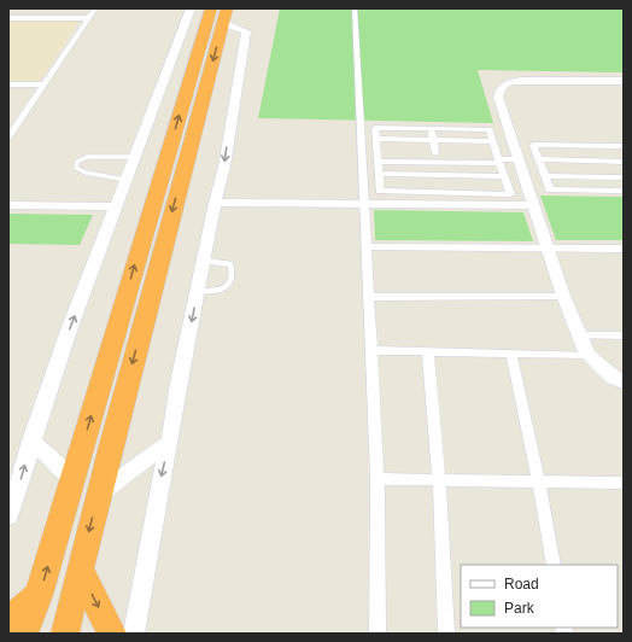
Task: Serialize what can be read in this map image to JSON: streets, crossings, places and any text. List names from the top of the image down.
{
  "legend": ["Road", "Park"]
}
